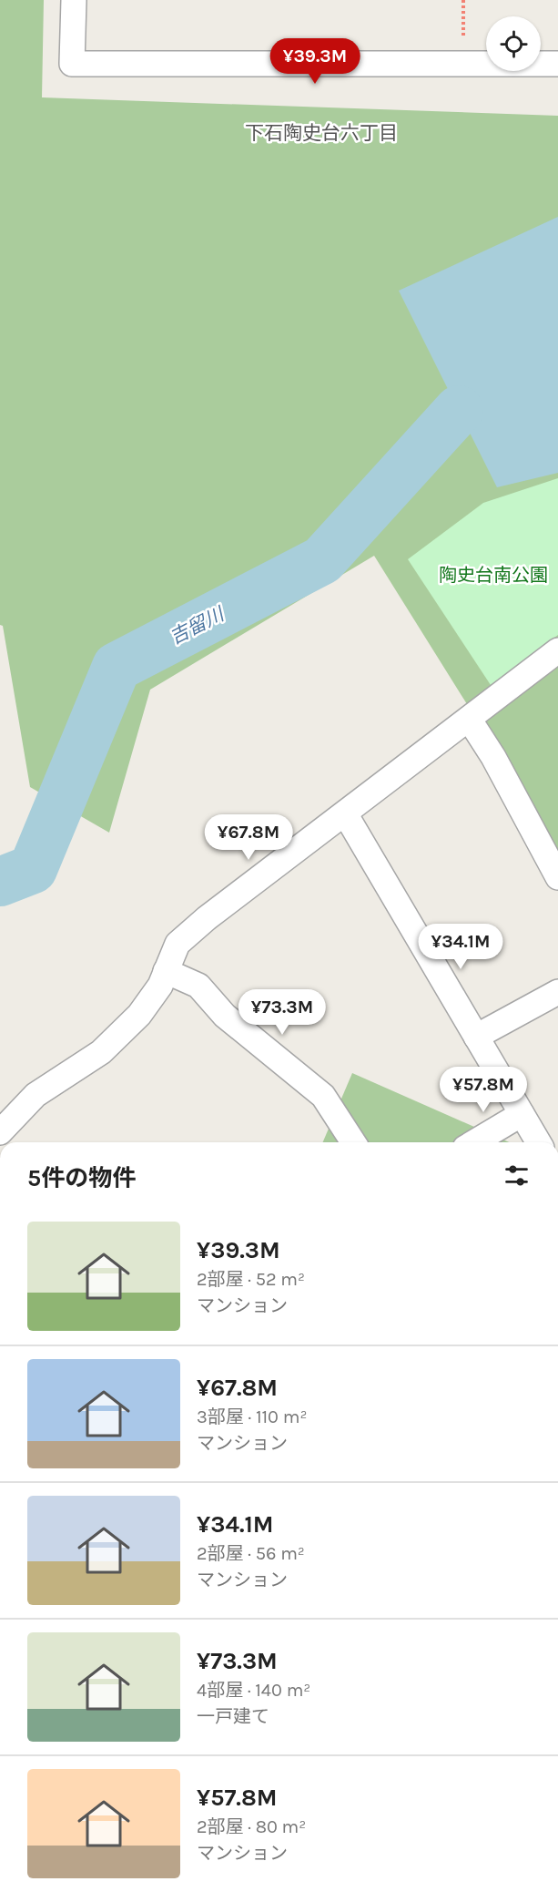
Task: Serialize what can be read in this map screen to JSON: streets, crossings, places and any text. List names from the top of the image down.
{
  "districts": ["下石陶史台六丁目"],
  "water": ["吉留川"],
  "parks": ["陶史台南公園"],
  "page": {
    "price": [
      "¥39.3M",
      "¥67.8M",
      "¥34.1M",
      "¥73.3M",
      "¥57.8M"
    ],
    "heading": "5件の物件",
    "list": [
      {
        "name": "¥39.3M",
        "note": "2部屋 · 52 m² · マンション"
      },
      {
        "name": "¥67.8M",
        "note": "3部屋 · 110 m² · マンション"
      },
      {
        "name": "¥34.1M",
        "note": "2部屋 · 56 m² · マンション"
      },
      {
        "name": "¥73.3M",
        "note": "4部屋 · 140 m² · 一戸建て"
      },
      {
        "name": "¥57.8M",
        "note": "2部屋 · 80 m² · マンション"
      }
    ]
  }
}
